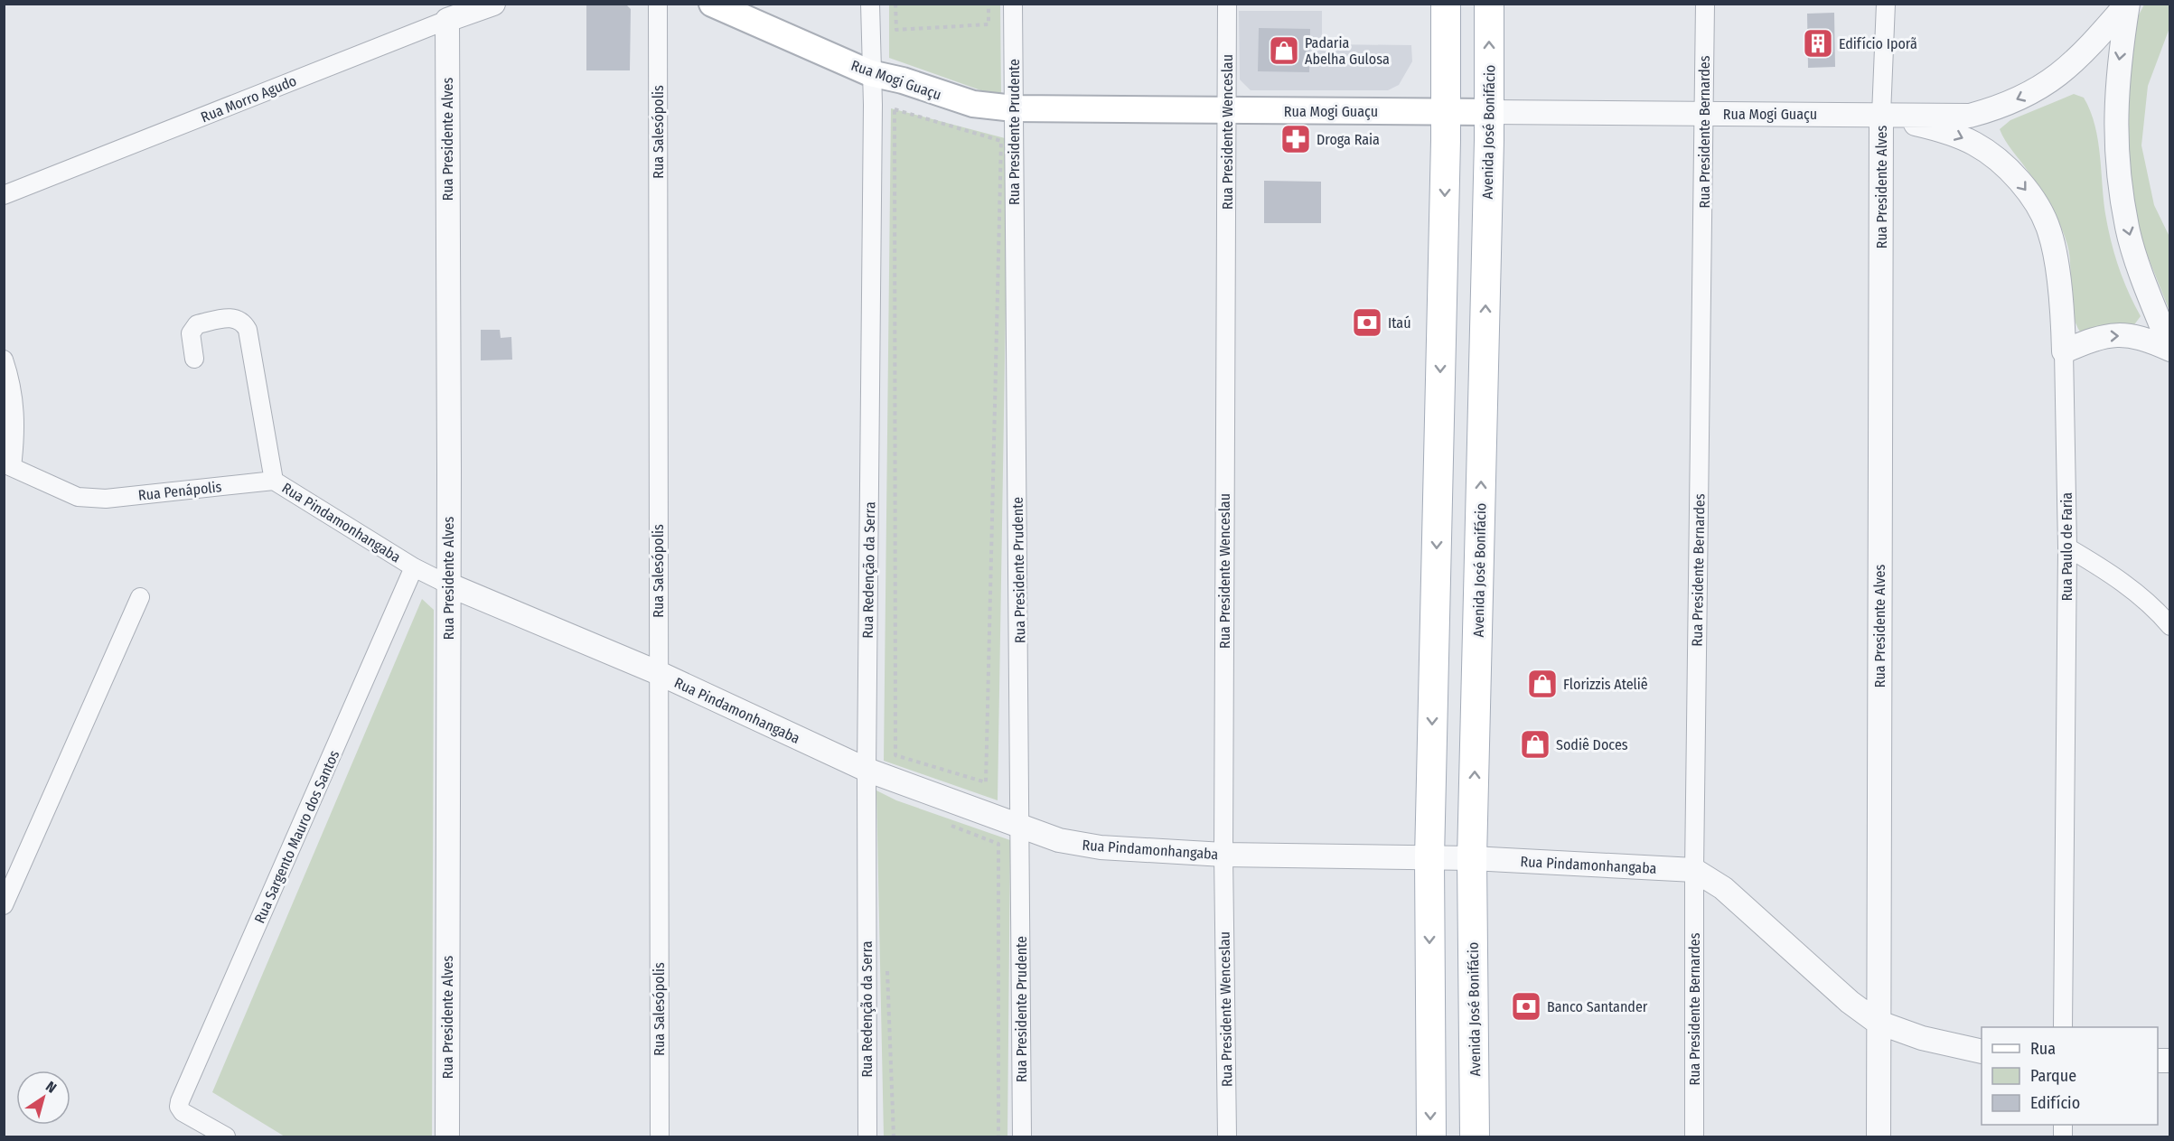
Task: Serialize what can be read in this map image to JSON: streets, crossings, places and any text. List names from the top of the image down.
{
  "streets": {
    "main road": ["Rua Mogi Guaçu", "Avenida José Bonifácio"],
    "street": [
      "Rua Morro Agudo",
      "Rua Salesópolis",
      "Rua Presidente Prudente",
      "Rua Presidente Wenceslau",
      "Rua Presidente Bernardes",
      "Rua Presidente Alves",
      "Rua Penápolis",
      "Rua Pindamonhangaba",
      "Rua Paulo de Faria",
      "Rua Redenção da Serra",
      "Rua Sargento Mauro dos Santos"
    ]
  },
  "crossings": [
    ["Rua Mogi Guaçu", "Rua Presidente Prudente"],
    ["Rua Mogi Guaçu", "Rua Presidente Wenceslau"],
    ["Rua Mogi Guaçu", "Avenida José Bonifácio"],
    ["Rua Mogi Guaçu", "Rua Presidente Bernardes"],
    ["Rua Mogi Guaçu", "Rua Presidente Alves"],
    ["Rua Mogi Guaçu", "Rua Paulo de Faria"],
    ["Rua Mogi Guaçu", "Rua Redenção da Serra"],
    ["Rua Morro Agudo", "Rua Presidente Alves"],
    ["Rua Salesópolis", "Rua Pindamonhangaba"],
    ["Rua Presidente Prudente", "Rua Pindamonhangaba"],
    ["Rua Presidente Wenceslau", "Rua Pindamonhangaba"],
    ["Avenida José Bonifácio", "Rua Pindamonhangaba"],
    ["Rua Presidente Bernardes", "Rua Pindamonhangaba"],
    ["Rua Presidente Alves", "Rua Pindamonhangaba"],
    ["Rua Presidente Alves", "Rua Paulo de Faria"],
    ["Rua Penápolis", "Rua Pindamonhangaba"],
    ["Rua Pindamonhangaba", "Rua Redenção da Serra"],
    ["Rua Pindamonhangaba", "Rua Sargento Mauro dos Santos"]
  ],
  "places": {
    "building": ["Edifício Iporã"],
    "shop": ["Padaria Abelha Gulosa", "Florizzis Ateliê", "Sodiê Doces"],
    "pharmacy": ["Droga Raia"],
    "bank": ["Itaú", "Banco Santander"]
  },
  "legend": ["Rua", "Parque", "Edifício"],
  "north": "top right"
}
